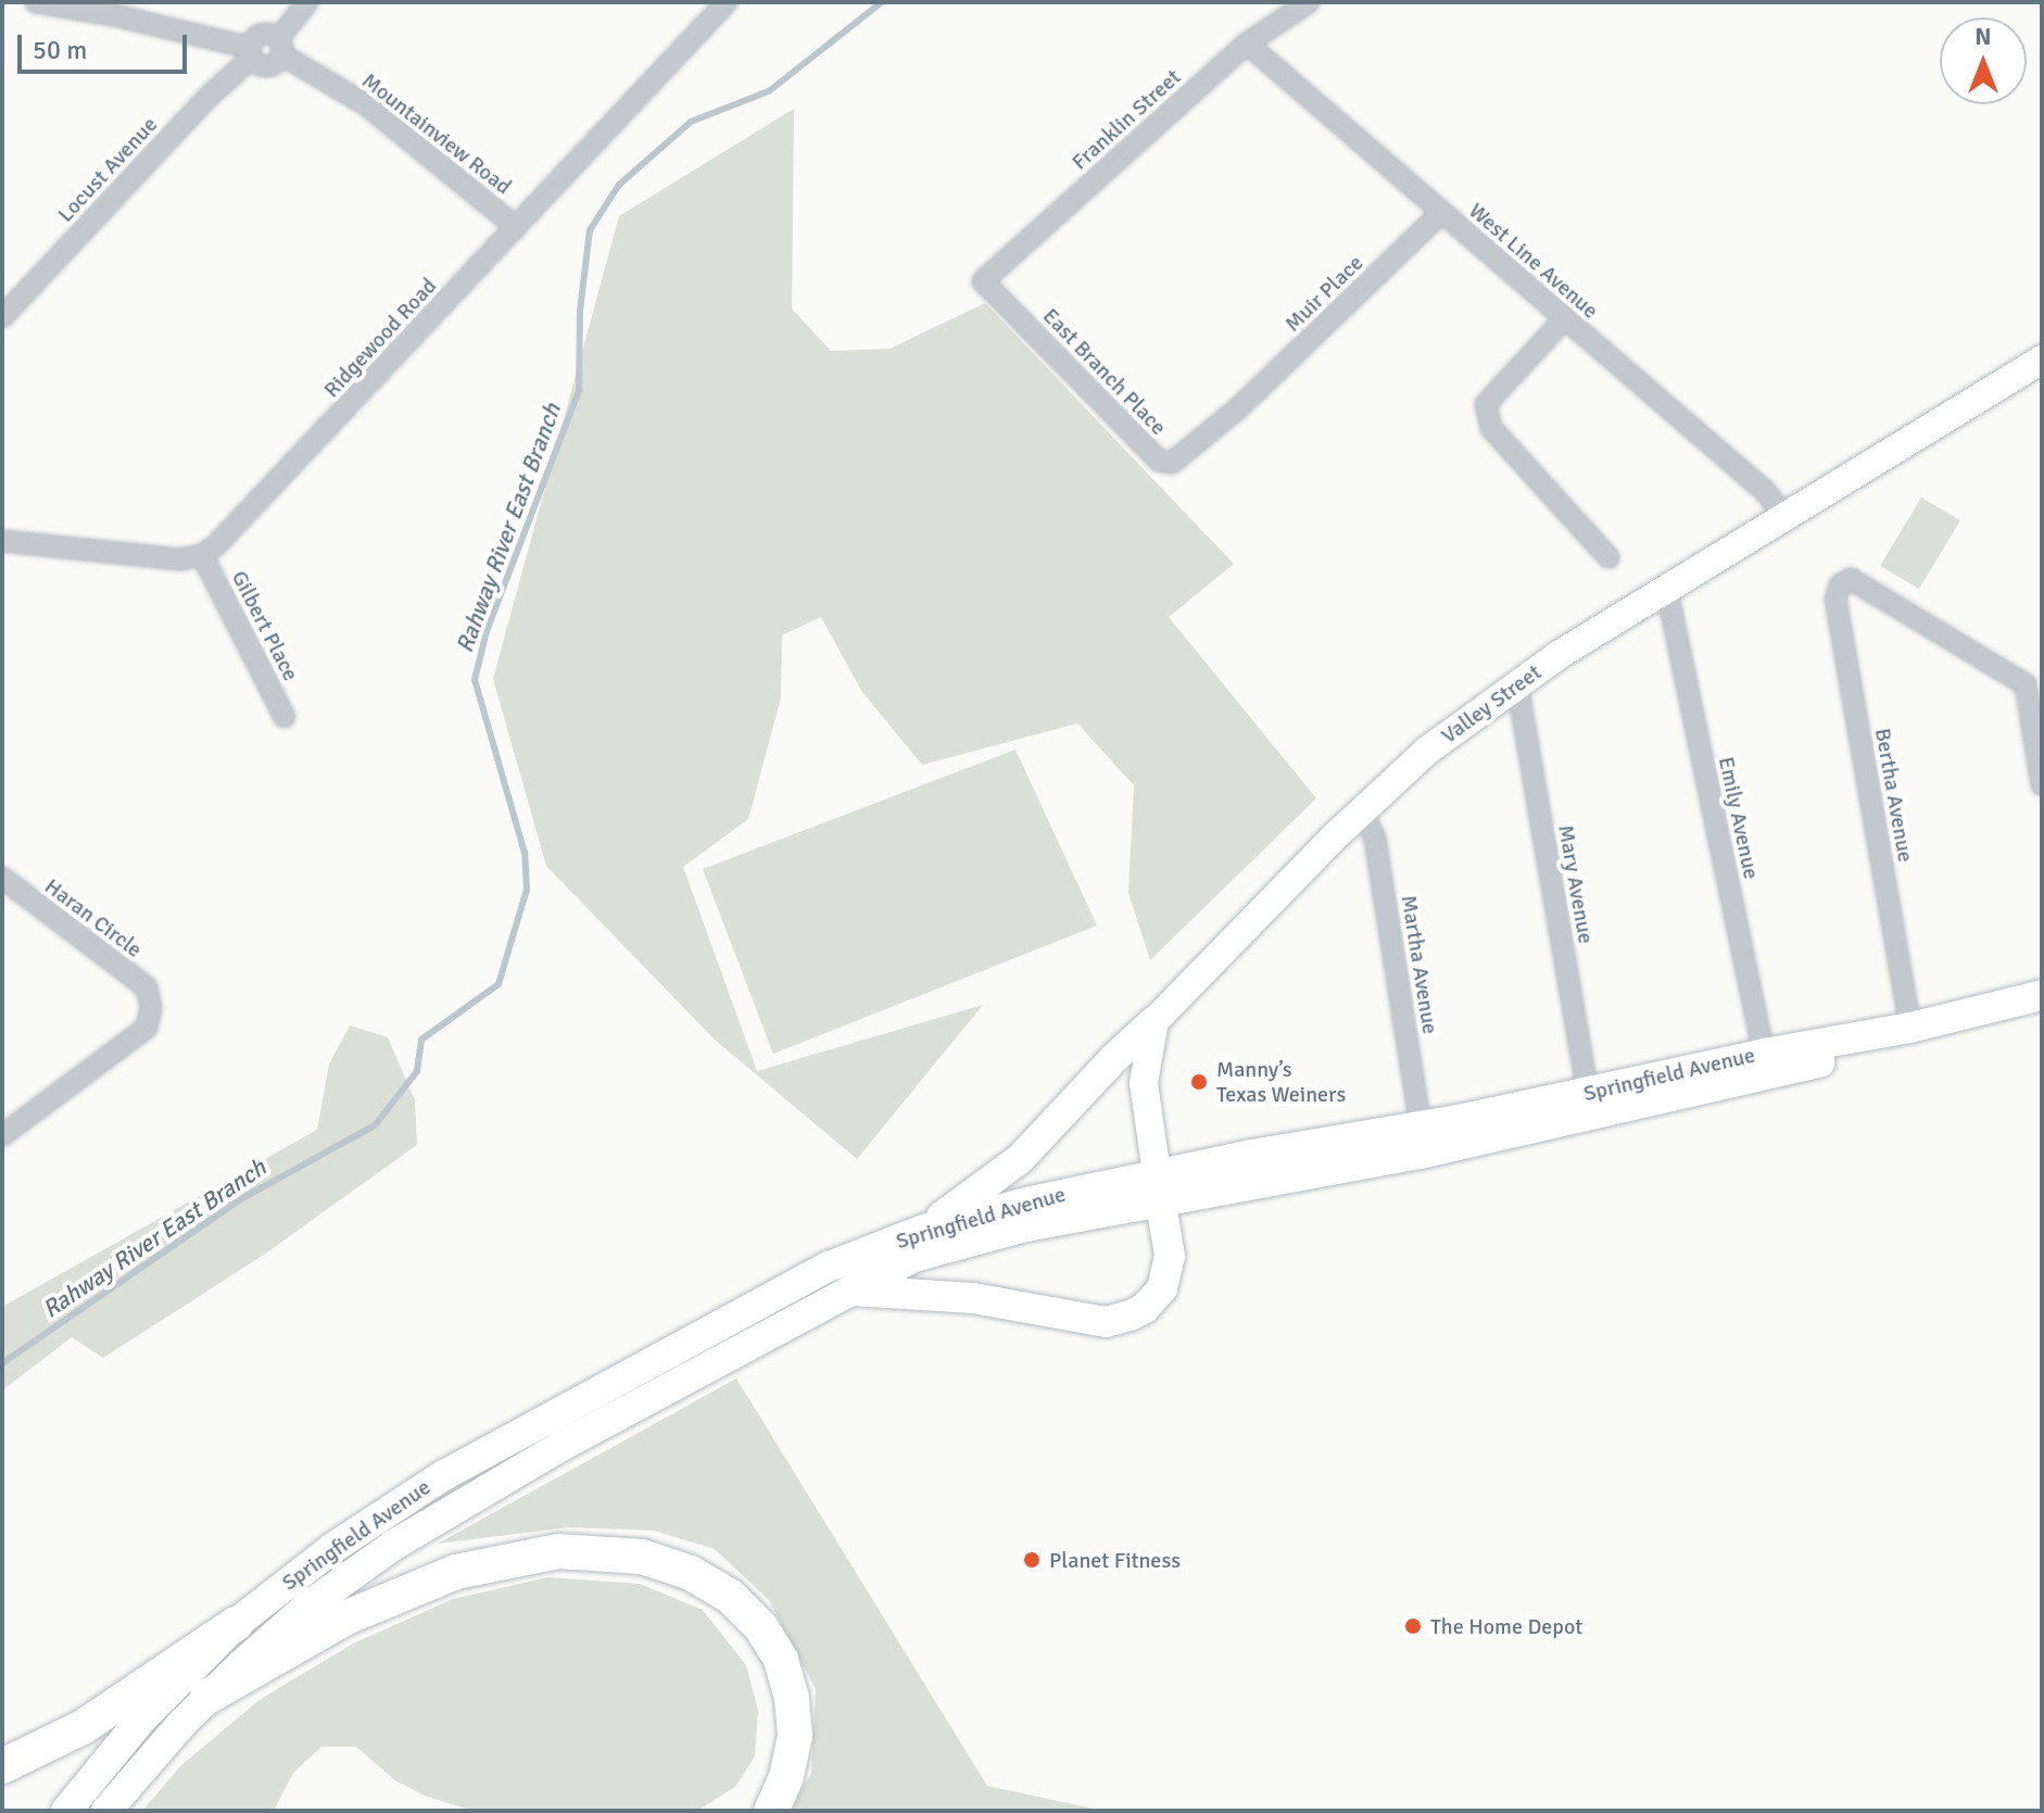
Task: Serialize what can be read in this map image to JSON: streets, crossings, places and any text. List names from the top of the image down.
{
  "streets": {
    "main road": ["Valley Street", "Springfield Avenue"],
    "street": [
      "Franklin Street",
      "Mountainview Road",
      "Locust Avenue",
      "West Line Avenue",
      "Muir Place",
      "Ridgewood Road",
      "East Branch Place",
      "Gilbert Place",
      "Bertha Avenue",
      "Emily Avenue",
      "Mary Avenue",
      "Haran Circle",
      "Martha Avenue"
    ]
  },
  "crossings": [
    ["Franklin Street", "West Line Avenue"],
    ["Franklin Street", "East Branch Place"],
    ["Mountainview Road", "Ridgewood Road"],
    ["West Line Avenue", "Muir Place"],
    ["West Line Avenue", "Valley Street"],
    ["Muir Place", "East Branch Place"],
    ["Ridgewood Road", "Gilbert Place"],
    ["Valley Street", "Emily Avenue"],
    ["Valley Street", "Mary Avenue"],
    ["Valley Street", "Martha Avenue"],
    ["Bertha Avenue", "Springfield Avenue"],
    ["Emily Avenue", "Springfield Avenue"],
    ["Mary Avenue", "Springfield Avenue"],
    ["Martha Avenue", "Springfield Avenue"]
  ],
  "water": ["Rahway River East Branch"],
  "places": ["Manny’s Texas Weiners", "Planet Fitness", "The Home Depot"],
  "scale_bar": "50 m",
  "north": "top"
}
